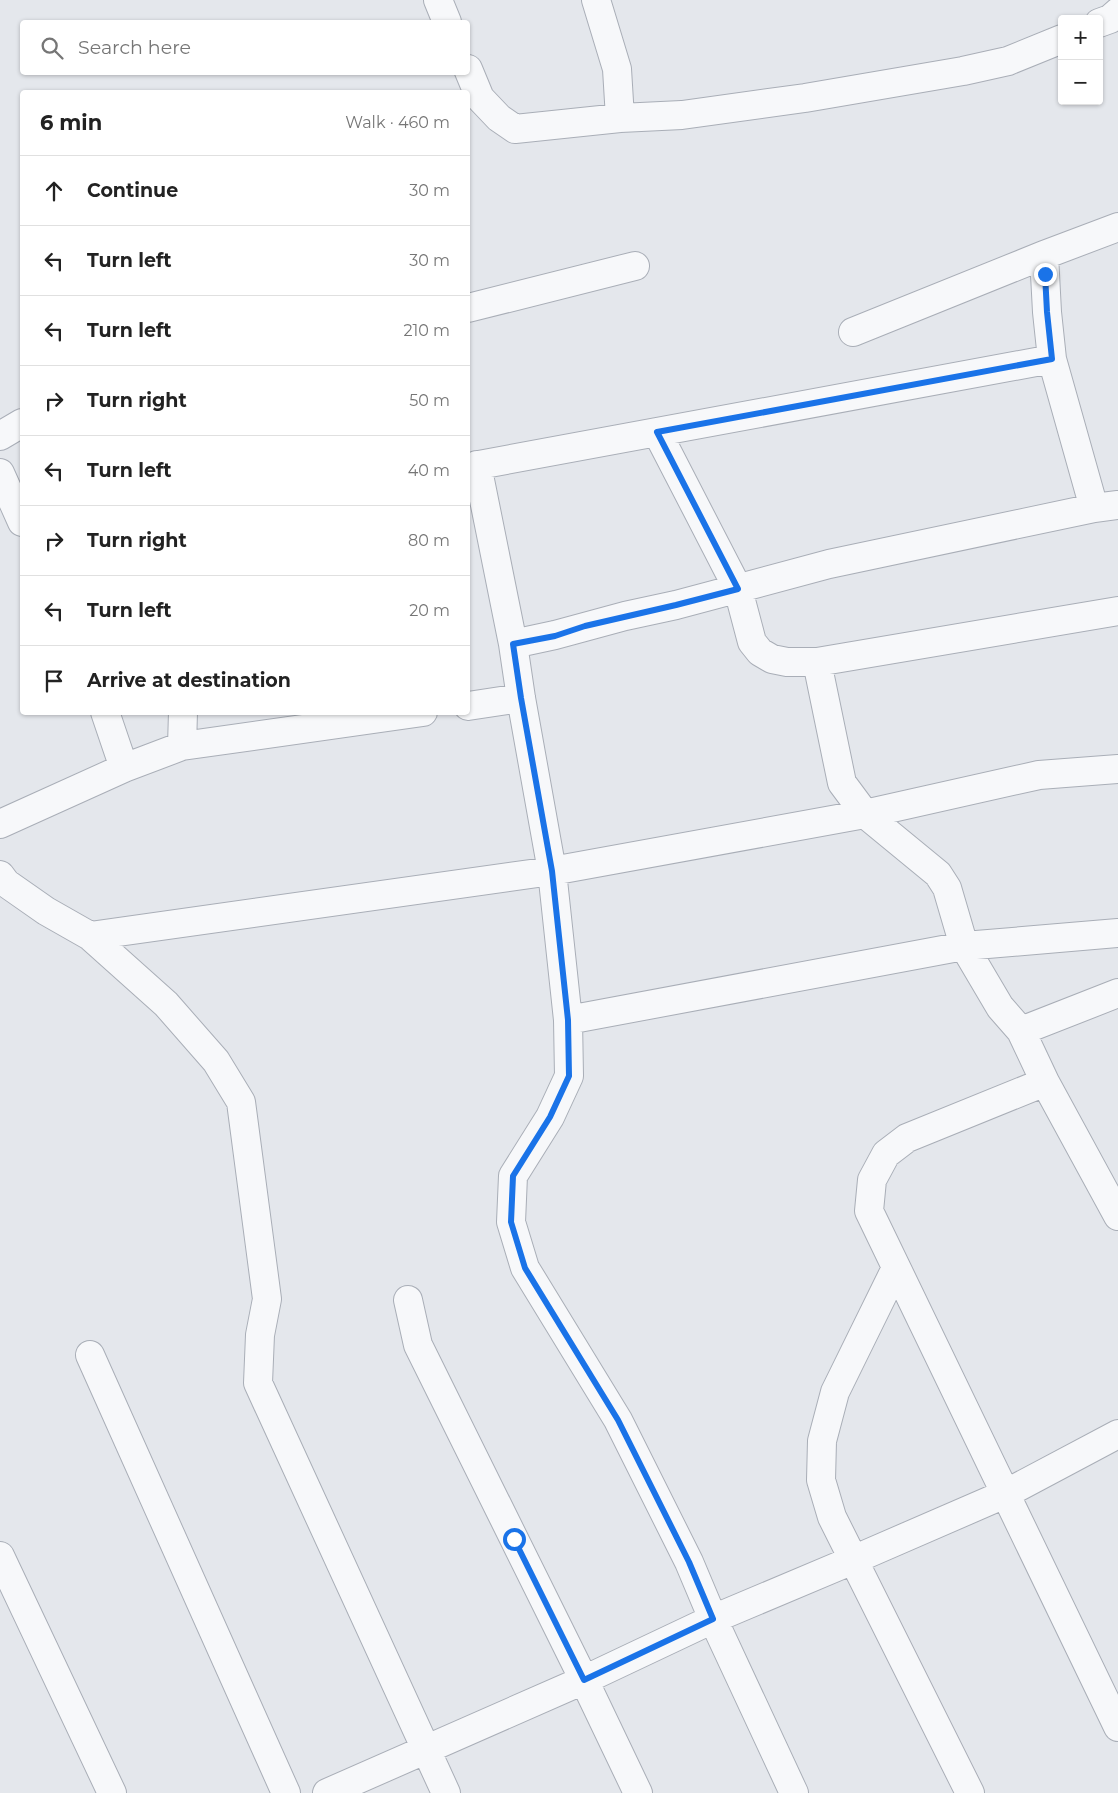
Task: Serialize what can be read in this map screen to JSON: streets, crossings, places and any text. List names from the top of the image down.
{
  "page": {
    "map_buttons": ["+", "−"],
    "search": "Search here",
    "heading": ["6 min", "Walk · 460 m"],
    "list": [
      ["Continue", "30 m"],
      ["Turn left", "30 m"],
      ["Turn left", "210 m"],
      ["Turn right", "50 m"],
      ["Turn left", "40 m"],
      ["Turn right", "80 m"],
      ["Turn left", "20 m"],
      "Arrive at destination"
    ]
  }
}
